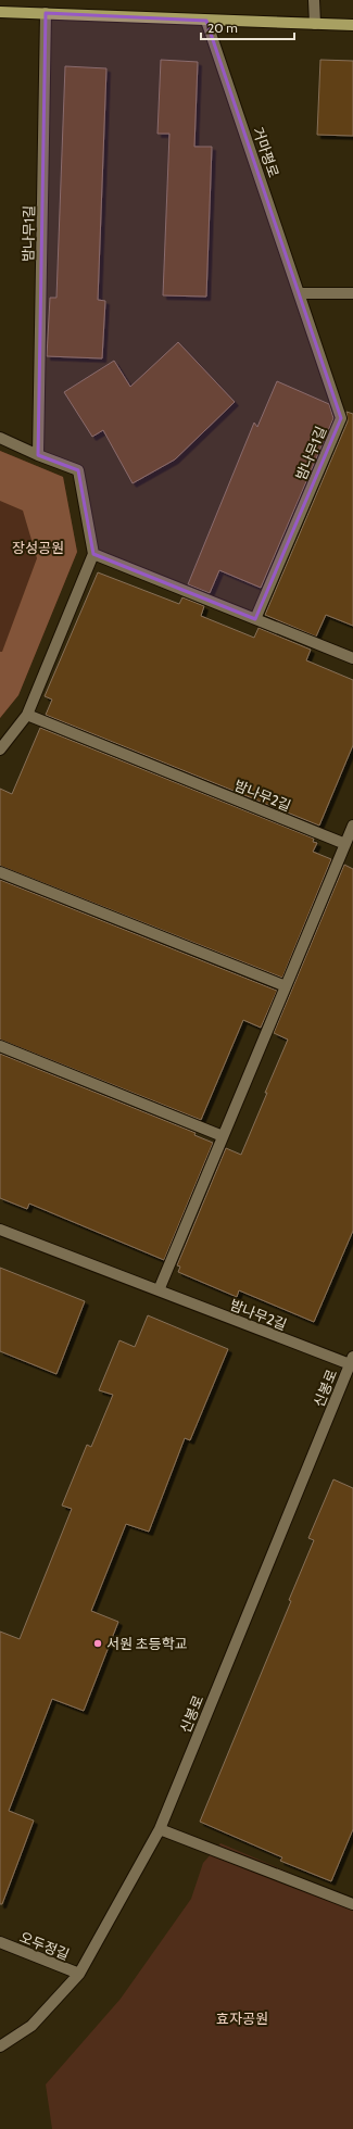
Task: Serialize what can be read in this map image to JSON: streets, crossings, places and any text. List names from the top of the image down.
{
  "streets": {
    "street": [
      "거마평로",
      "밤나무1길",
      "밤나무2길",
      "신봉로",
      "오두정길"
    ]
  },
  "crossings": [
    ["거마평로", "밤나무1길"],
    ["밤나무2길", "신봉로"],
    ["신봉로", "오두정길"]
  ],
  "parks": ["장성공원", "효자공원"],
  "places": ["서원 초등학교"],
  "scale_bar": "20 m"
}
